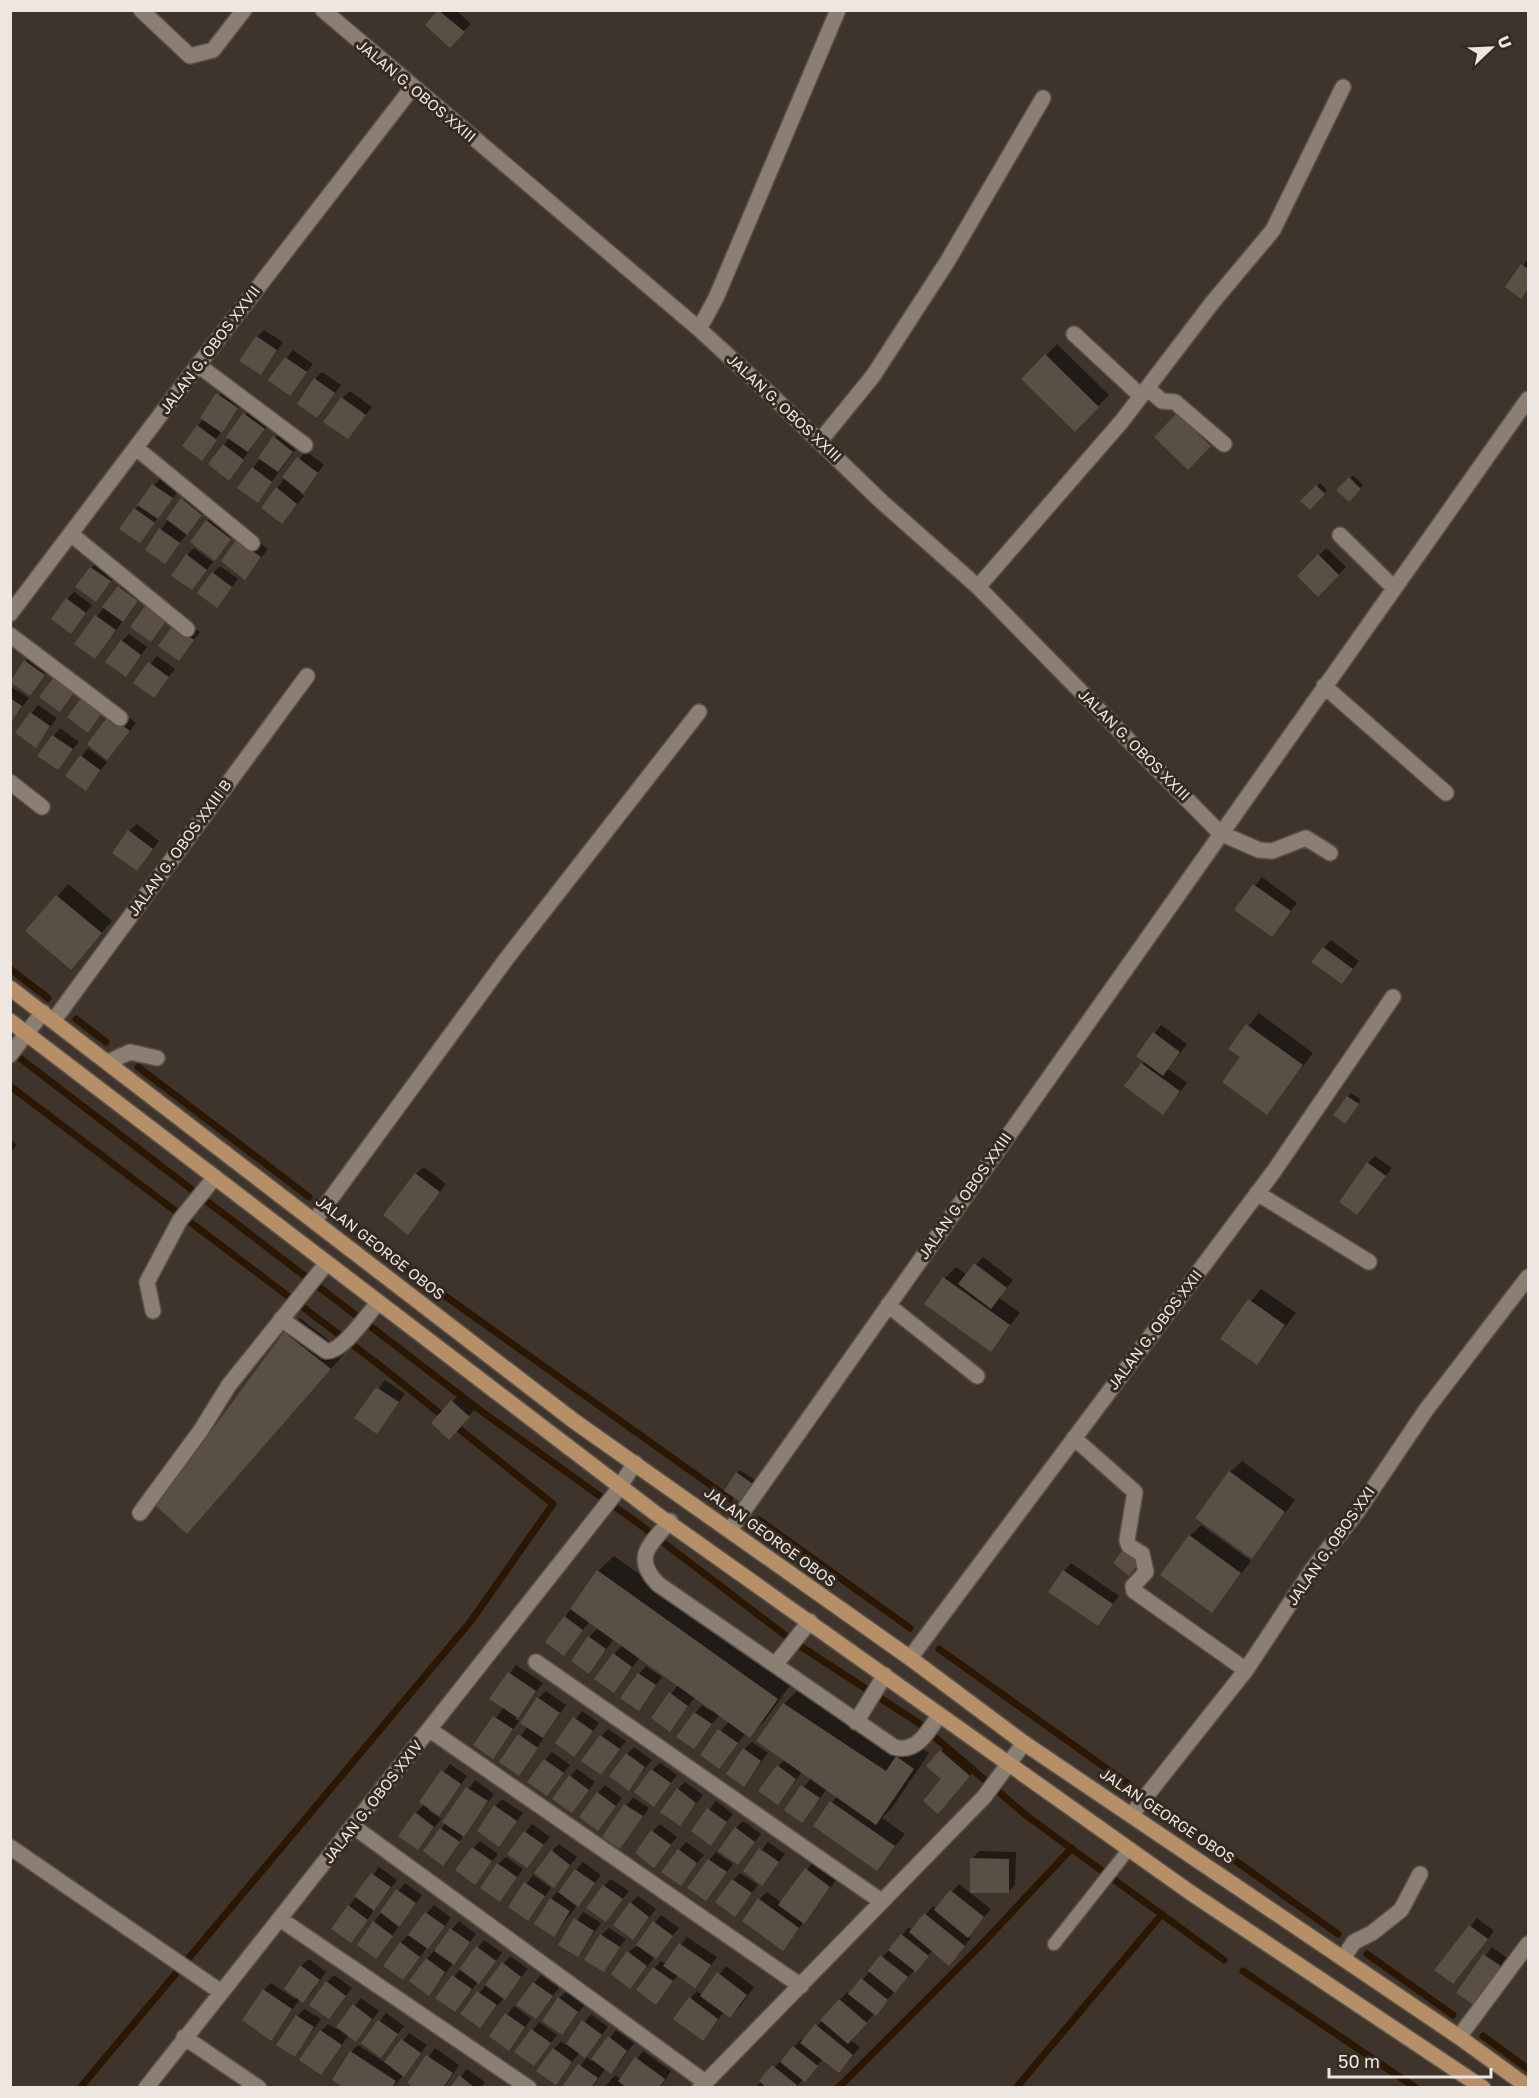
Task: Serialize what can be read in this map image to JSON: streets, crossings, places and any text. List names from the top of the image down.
{
  "streets": {
    "main road": ["JALAN GEORGE OBOS"],
    "street": [
      "JALAN G. OBOS XXIII",
      "JALAN G. OBOS XXVII",
      "JALAN G. OBOS XXIII B",
      "JALAN G. OBOS XXII",
      "JALAN G. OBOS XXI",
      "JALAN G. OBOS XXIV"
    ]
  },
  "crossings": [
    ["JALAN G. OBOS XXIII", "JALAN G. OBOS XXVII"],
    ["JALAN G. OBOS XXIII", "JALAN GEORGE OBOS"],
    ["JALAN G. OBOS XXIII B", "JALAN GEORGE OBOS"],
    ["JALAN GEORGE OBOS", "JALAN G. OBOS XXII"],
    ["JALAN GEORGE OBOS", "JALAN G. OBOS XXI"],
    ["JALAN GEORGE OBOS", "JALAN G. OBOS XXIV"]
  ],
  "scale_bar": "50 m",
  "north": "top right"
}
